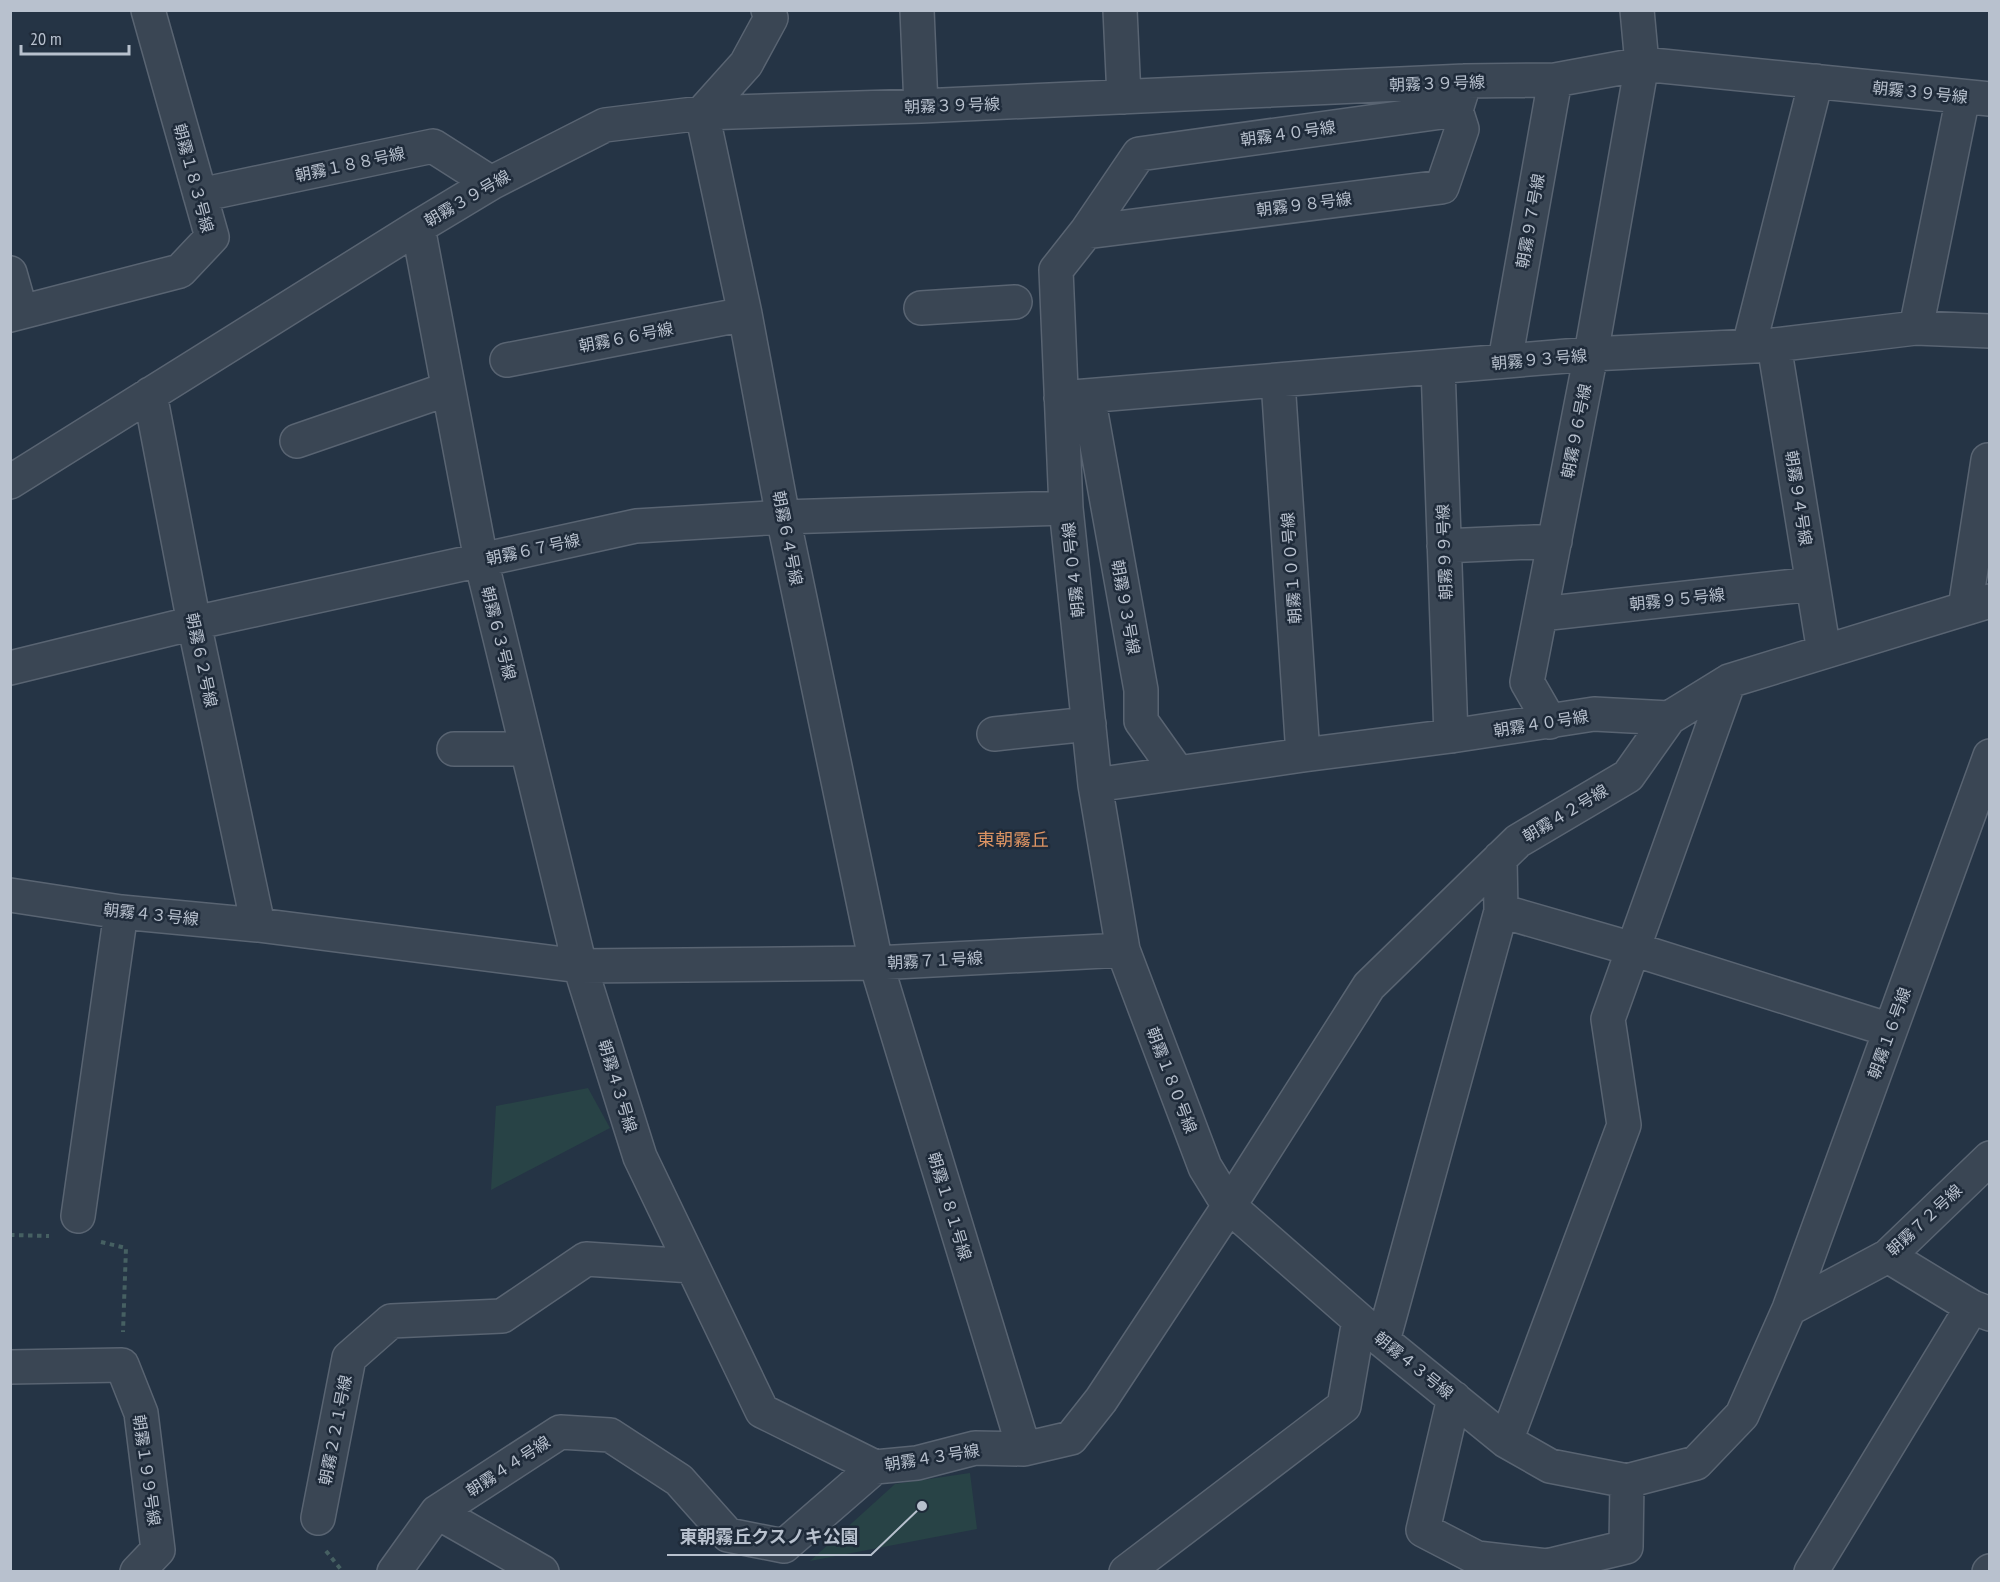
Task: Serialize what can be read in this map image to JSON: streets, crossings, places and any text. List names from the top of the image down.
{
  "streets": {
    "street": [
      "朝霧３９号線",
      "朝霧４０号線",
      "朝霧１８８号線",
      "朝霧１８３号線",
      "朝霧９８号線",
      "朝霧９７号線",
      "朝霧６６号線",
      "朝霧９３号線",
      "朝霧９６号線",
      "朝霧９４号線",
      "朝霧６４号線",
      "朝霧６７号線",
      "朝霧９９号線",
      "朝霧１００号線",
      "朝霧９５号線",
      "朝霧６３号線",
      "朝霧６２号線",
      "朝霧４２号線",
      "朝霧４３号線",
      "朝霧７１号線",
      "朝霧１６号線",
      "朝霧１８０号線",
      "朝霧１８１号線",
      "朝霧７２号線",
      "朝霧２２１号線",
      "朝霧４４号線",
      "朝霧１９９号線"
    ]
  },
  "crossings": [
    ["朝霧３９号線", "朝霧４０号線"],
    ["朝霧３９号線", "朝霧１８８号線"],
    ["朝霧３９号線", "朝霧９８号線"],
    ["朝霧３９号線", "朝霧９７号線"],
    ["朝霧３９号線", "朝霧９６号線"],
    ["朝霧３９号線", "朝霧９４号線"],
    ["朝霧３９号線", "朝霧６４号線"],
    ["朝霧３９号線", "朝霧６３号線"],
    ["朝霧３９号線", "朝霧６２号線"],
    ["朝霧４０号線", "朝霧９８号線"],
    ["朝霧４０号線", "朝霧９３号線"],
    ["朝霧４０号線", "朝霧９６号線"],
    ["朝霧４０号線", "朝霧６７号線"],
    ["朝霧４０号線", "朝霧９９号線"],
    ["朝霧４０号線", "朝霧１００号線"],
    ["朝霧４０号線", "朝霧４２号線"],
    ["朝霧１８８号線", "朝霧１８３号線"],
    ["朝霧９７号線", "朝霧９３号線"],
    ["朝霧６６号線", "朝霧６４号線"],
    ["朝霧９３号線", "朝霧９６号線"],
    ["朝霧９３号線", "朝霧９４号線"],
    ["朝霧９３号線", "朝霧９９号線"],
    ["朝霧９３号線", "朝霧１００号線"],
    ["朝霧９６号線", "朝霧９５号線"],
    ["朝霧９４号線", "朝霧９５号線"],
    ["朝霧９４号線", "朝霧４２号線"],
    ["朝霧６４号線", "朝霧６７号線"],
    ["朝霧６４号線", "朝霧７１号線"],
    ["朝霧６４号線", "朝霧１８１号線"],
    ["朝霧６７号線", "朝霧６３号線"],
    ["朝霧６７号線", "朝霧６２号線"],
    ["朝霧６３号線", "朝霧４３号線"],
    ["朝霧６３号線", "朝霧７１号線"],
    ["朝霧６２号線", "朝霧４３号線"],
    ["朝霧４２号線", "朝霧４３号線"],
    ["朝霧４２号線", "朝霧１８０号線"],
    ["朝霧４３号線", "朝霧７１号線"],
    ["朝霧４３号線", "朝霧１６号線"],
    ["朝霧４３号線", "朝霧１８０号線"],
    ["朝霧４３号線", "朝霧１８１号線"],
    ["朝霧４３号線", "朝霧７２号線"],
    ["朝霧４３号線", "朝霧２２１号線"],
    ["朝霧４３号線", "朝霧４４号線"],
    ["朝霧７１号線", "朝霧１８０号線"],
    ["朝霧７１号線", "朝霧１８１号線"],
    ["朝霧１６号線", "朝霧７２号線"]
  ],
  "districts": ["東朝霧丘"],
  "places": ["東朝霧丘クスノキ公園"],
  "scale_bar": "20 m"
}
